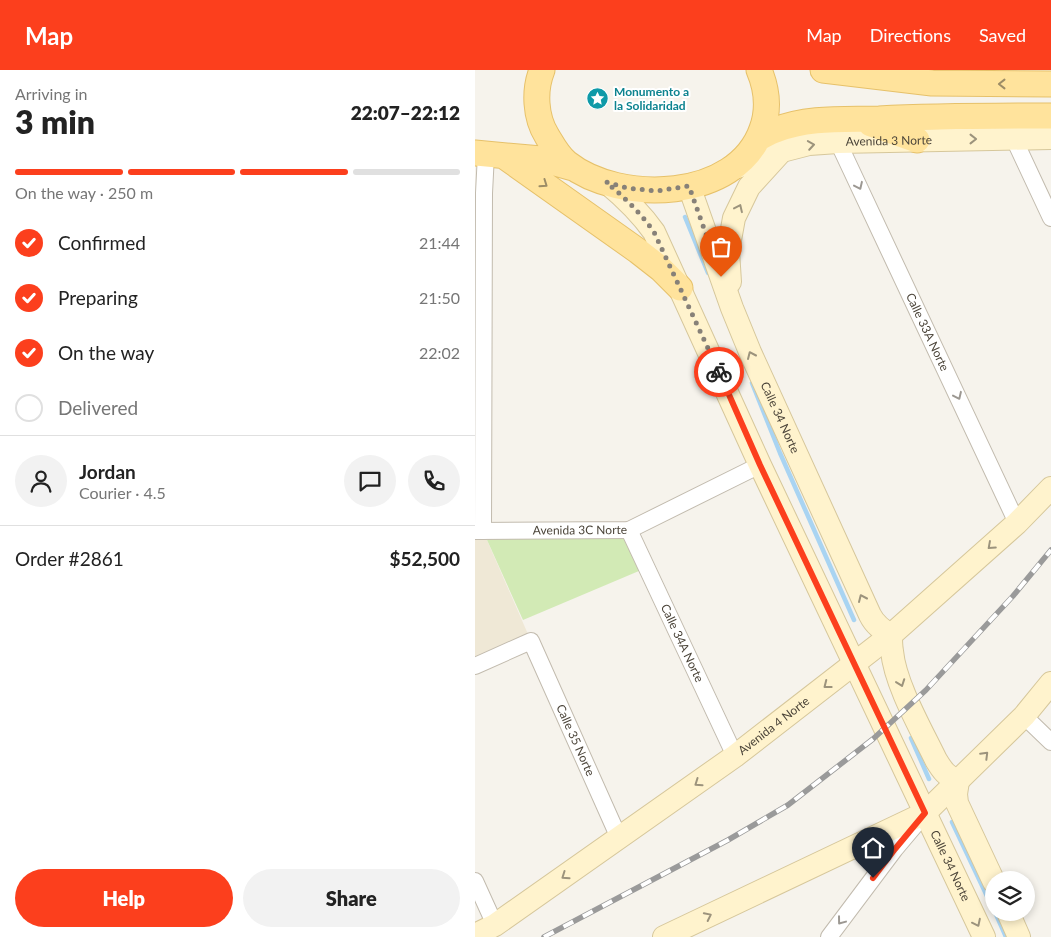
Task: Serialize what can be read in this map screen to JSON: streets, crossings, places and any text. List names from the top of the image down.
{
  "streets": {
    "main road": ["Avenida 3 Norte"],
    "street": [
      "Calle 33A Norte",
      "Calle 34 Norte",
      "Avenida 3C Norte",
      "Calle 34A Norte",
      "Avenida 4 Norte",
      "Calle 35 Norte"
    ]
  },
  "crossings": [
    ["Avenida 3 Norte", "Calle 33A Norte"],
    ["Calle 33A Norte", "Avenida 4 Norte"],
    ["Calle 34 Norte", "Avenida 3C Norte"],
    ["Calle 34 Norte", "Avenida 4 Norte"],
    ["Avenida 3C Norte", "Calle 34A Norte"],
    ["Calle 34A Norte", "Avenida 4 Norte"],
    ["Avenida 4 Norte", "Calle 35 Norte"]
  ],
  "one_way": ["Calle 33A Norte"],
  "places": {
    "place": ["Monumento a la Solidaridad"]
  },
  "page": {
    "header": "Map",
    "nav": ["Map", "Directions", "Saved"],
    "heading": ["3 min", "Arriving in", "22:07–22:12"],
    "panel": [
      "Jordan",
      "Courier · 4.5",
      "Order #2861",
      "$52,500"
    ],
    "bar": "On the way · 250 m",
    "list": [
      ["Confirmed", "21:44"],
      ["Preparing", "21:50"],
      ["On the way", "22:02"],
      "Delivered"
    ],
    "buttons": ["Help", "Share"]
  }
}
